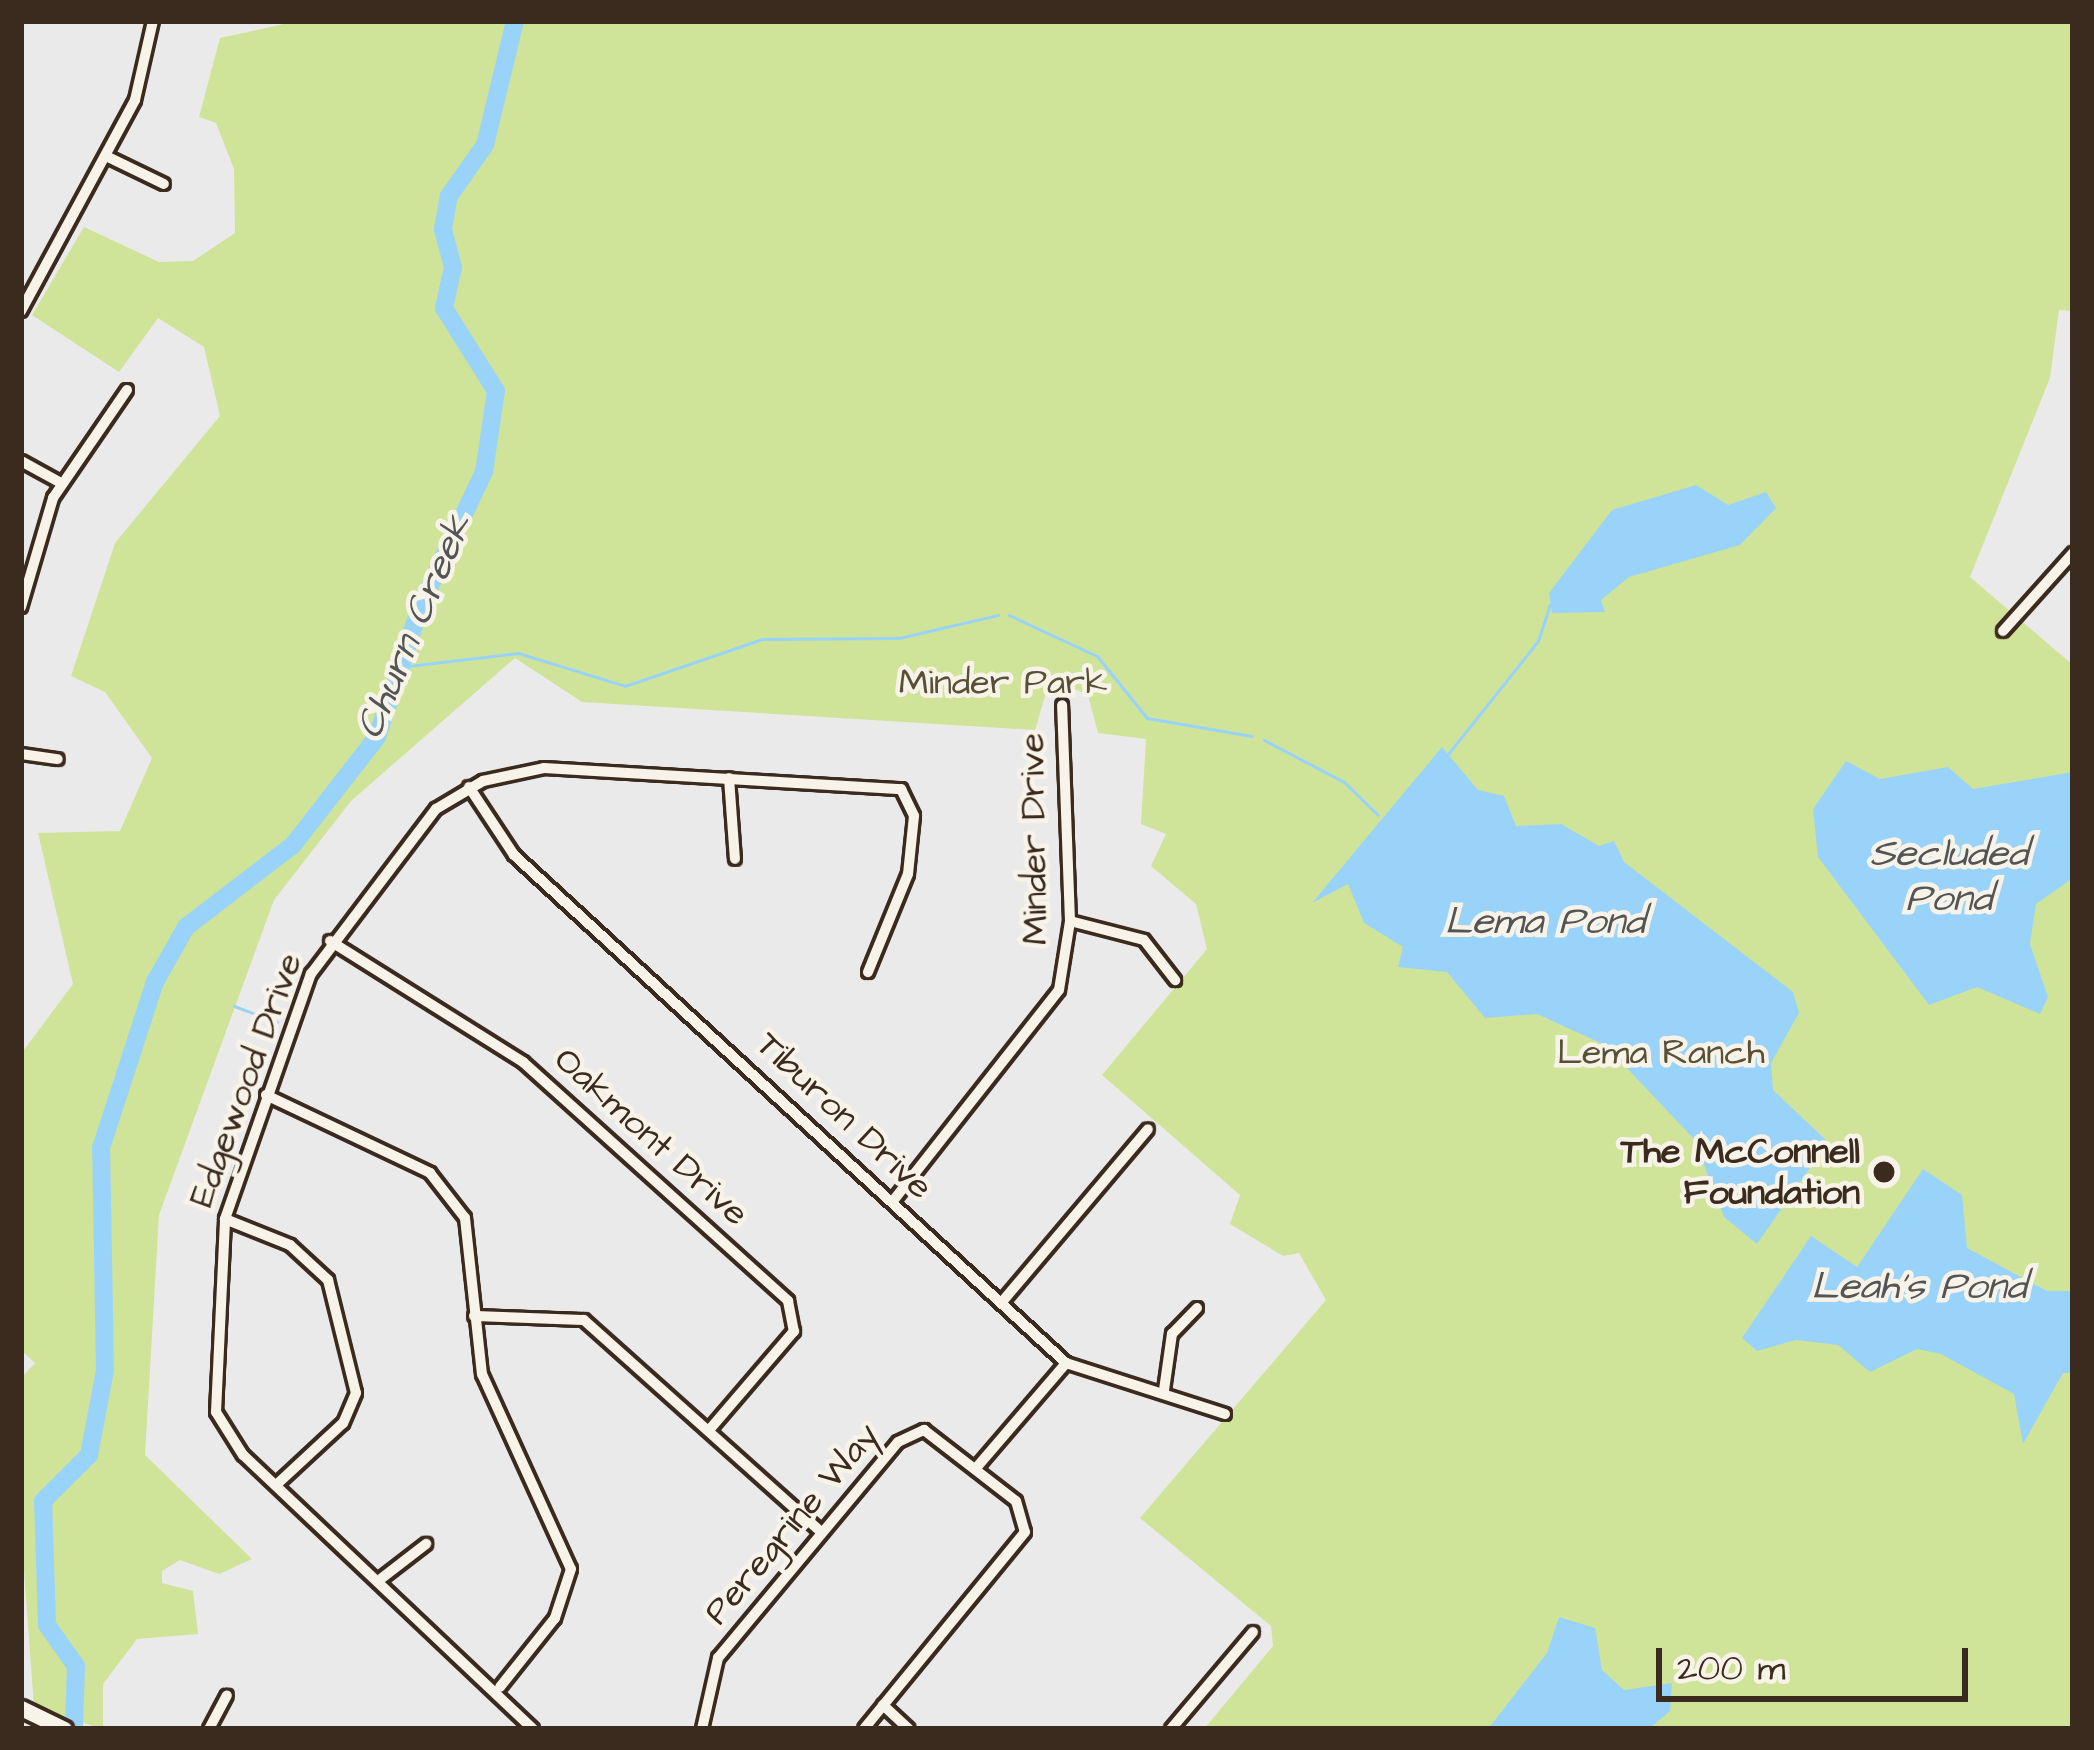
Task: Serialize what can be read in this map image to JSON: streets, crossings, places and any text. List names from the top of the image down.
{
  "streets": {
    "street": [
      "Minder Drive",
      "Edgewood Drive",
      "Tiburon Drive",
      "Oakmont Drive",
      "Peregrine Way"
    ]
  },
  "crossings": [
    ["Minder Drive", "Tiburon Drive"],
    ["Edgewood Drive", "Tiburon Drive"],
    ["Edgewood Drive", "Oakmont Drive"]
  ],
  "water": [
    "Churn Creek",
    "Secluded Pond",
    "Lema Pond",
    "Leah's Pond"
  ],
  "parks": ["Minder Park", "Lema Ranch"],
  "places": ["The McConnell Foundation"],
  "scale_bar": "200 m"
}
